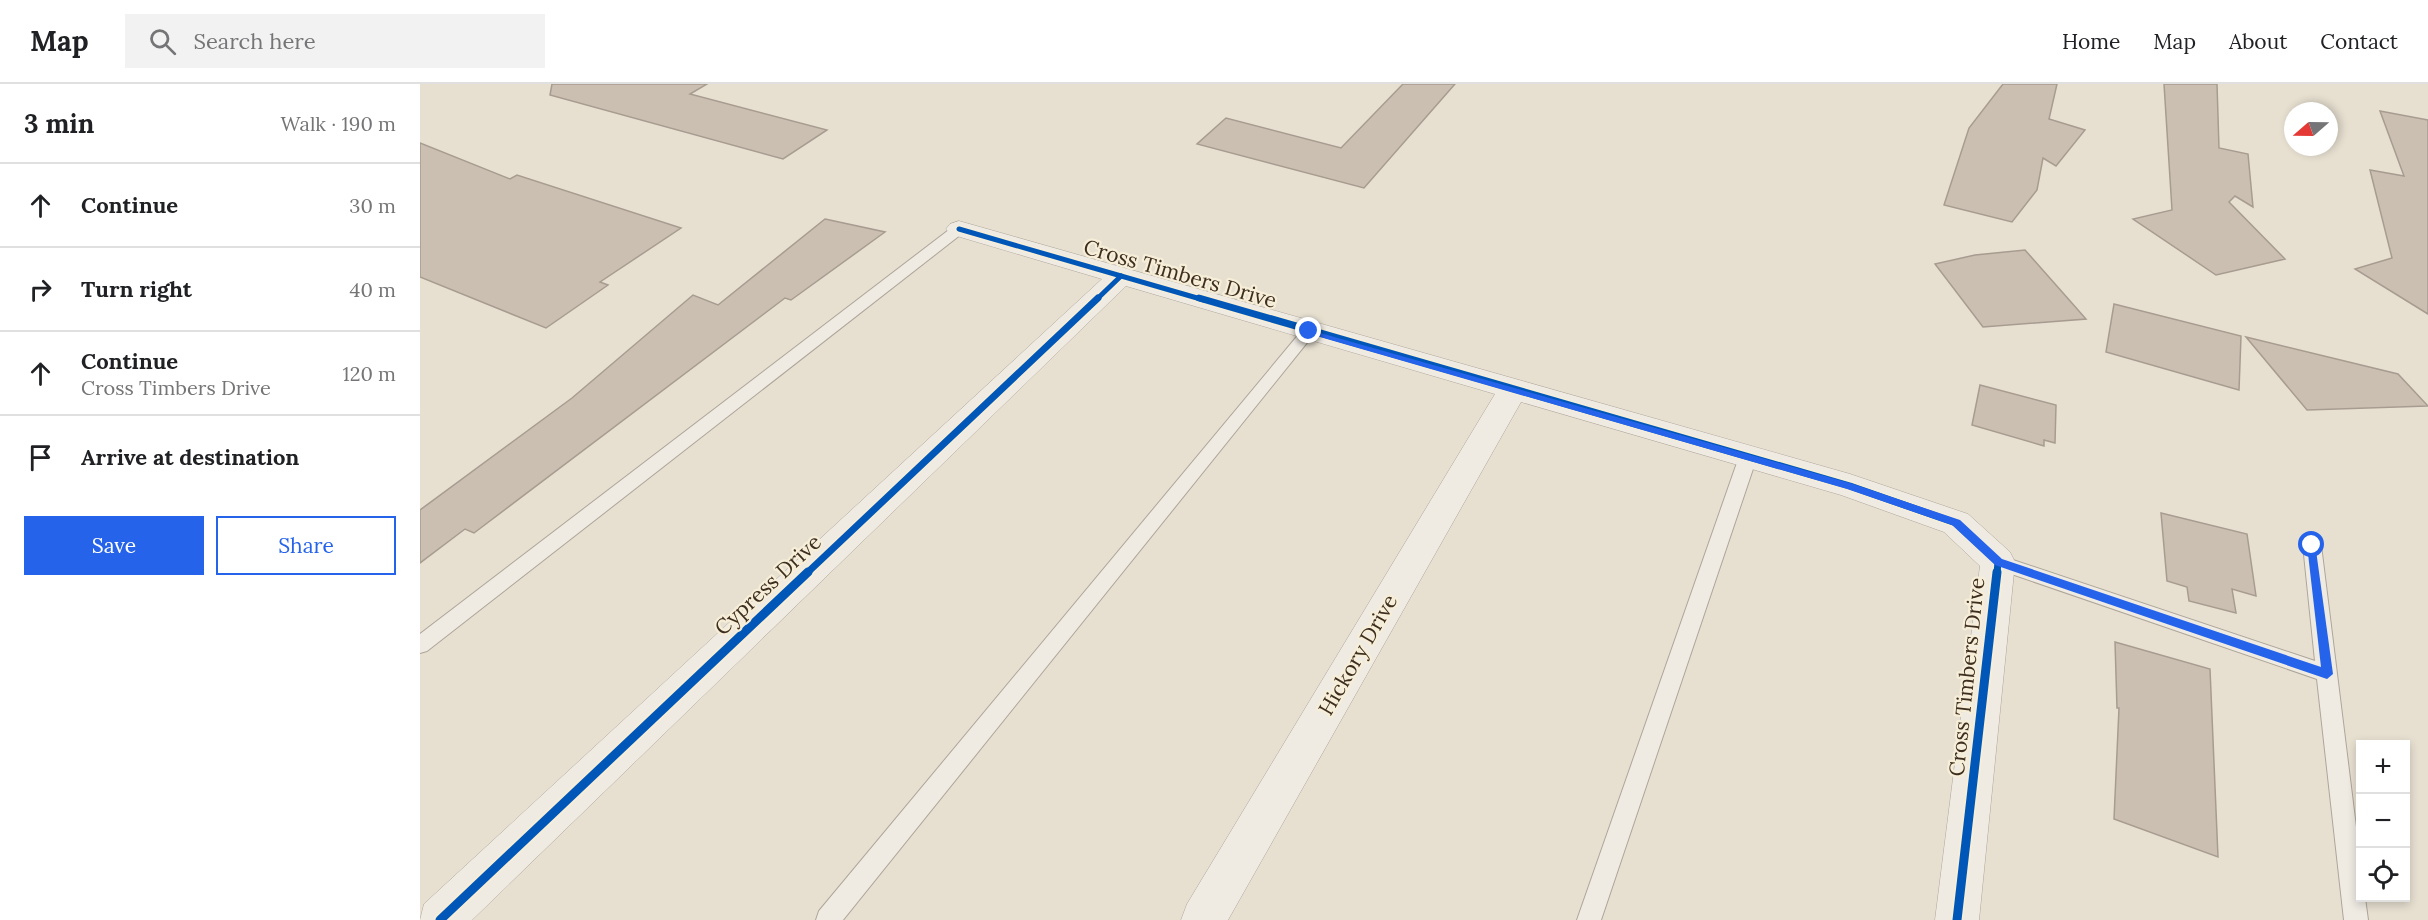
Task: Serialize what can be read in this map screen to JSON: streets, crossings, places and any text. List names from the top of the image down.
{
  "streets": {
    "street": ["Cross Timbers Drive", "Cypress Drive", "Hickory Drive"]
  },
  "crossings": [
    ["Cross Timbers Drive", "Cypress Drive"],
    ["Cross Timbers Drive", "Hickory Drive"]
  ],
  "north": "left",
  "page": {
    "header": "Map",
    "search": "Search here",
    "nav": [
      "Home",
      "Map",
      "About",
      "Contact"
    ],
    "heading": ["3 min", "Walk · 190 m"],
    "list": [
      ["Continue", "30 m"],
      ["Turn right", "40 m"],
      ["Continue", "Cross Timbers Drive", "120 m"],
      "Arrive at destination"
    ],
    "buttons": ["Save", "Share"],
    "map_buttons": ["+", "−"]
  }
}
